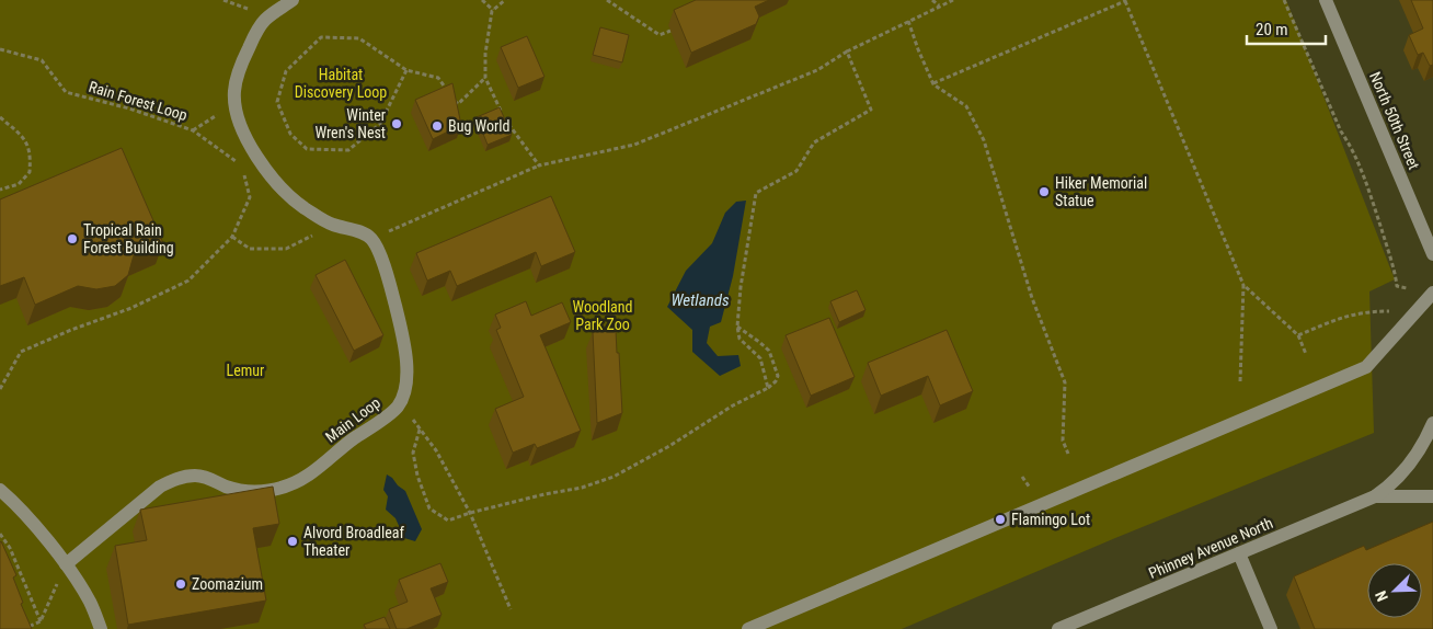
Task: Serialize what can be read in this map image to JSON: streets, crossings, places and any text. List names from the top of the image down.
{
  "streets": {
    "street": ["North 50th Street", "Main Loop", "Phinney Avenue North"],
    "path": ["Rain Forest Loop"]
  },
  "water": ["Wetlands"],
  "parks": ["Habitat Discovery Loop", "Woodland Park Zoo", "Lemur"],
  "places": [
    "Winter Wren's Nest",
    "Bug World",
    "Hiker Memorial Statue",
    "Tropical Rain Forest Building",
    "Flamingo Lot",
    "Alvord Broadleaf Theater",
    "Zoomazium"
  ],
  "scale_bar": "20 m",
  "north": "bottom left"
}
